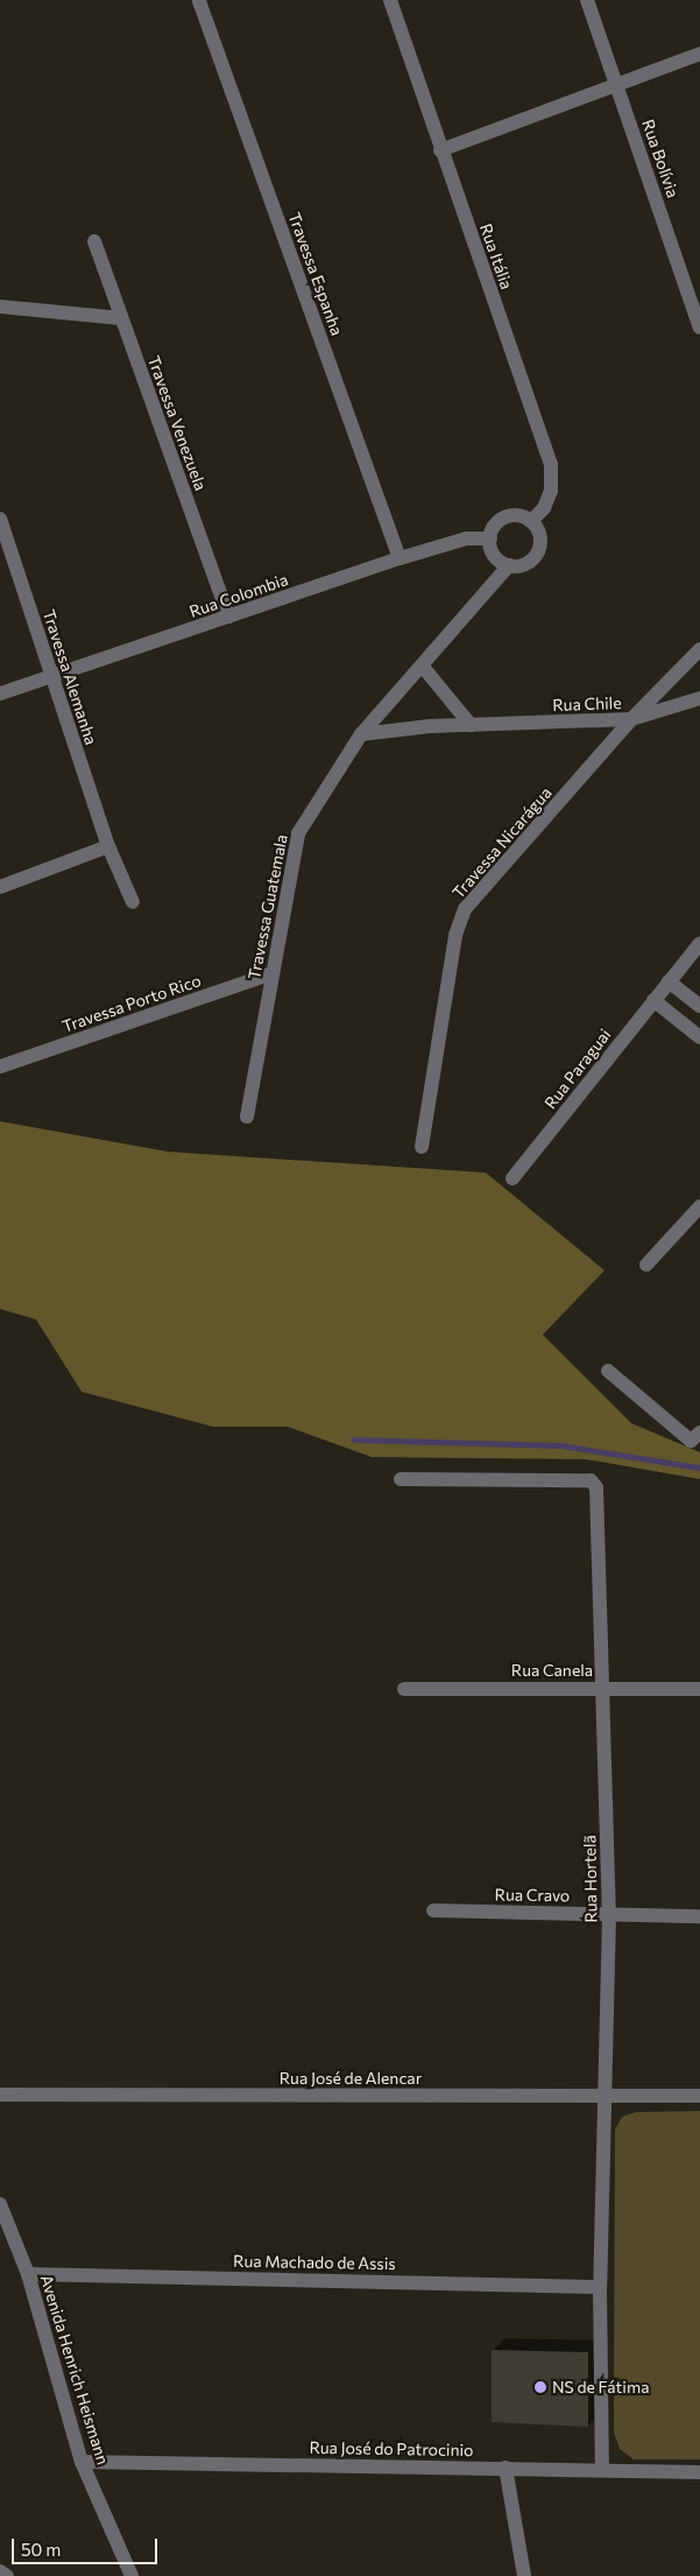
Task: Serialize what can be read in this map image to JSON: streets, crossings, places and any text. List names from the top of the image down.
{
  "streets": {
    "street": [
      "Rua Bolívia",
      "Rua Itália",
      "Travessa Espanha",
      "Travessa Venezuela",
      "Rua Colombia",
      "Travessa Alemanha",
      "Rua Chile",
      "Travessa Nicarágua",
      "Travessa Guatemala",
      "Travessa Porto Rico",
      "Rua Paraguai",
      "Rua Canela",
      "Rua Hortelã",
      "Rua Cravo",
      "Rua José de Alencar",
      "Rua Machado de Assis",
      "Avenida Henrich Heismann",
      "Rua José do Patrocinio"
    ]
  },
  "crossings": [
    ["Rua Itália", "Rua Colombia"],
    ["Rua Itália", "Travessa Guatemala"],
    ["Travessa Espanha", "Rua Colombia"],
    ["Travessa Venezuela", "Rua Colombia"],
    ["Rua Colombia", "Travessa Alemanha"],
    ["Rua Colombia", "Travessa Guatemala"],
    ["Rua Chile", "Travessa Nicarágua"],
    ["Rua Chile", "Travessa Guatemala"],
    ["Travessa Guatemala", "Travessa Porto Rico"],
    ["Rua Canela", "Rua Hortelã"],
    ["Rua Hortelã", "Rua Cravo"],
    ["Rua Hortelã", "Rua José de Alencar"],
    ["Rua Hortelã", "Rua Machado de Assis"],
    ["Rua Hortelã", "Rua José do Patrocinio"],
    ["Rua Machado de Assis", "Avenida Henrich Heismann"],
    ["Avenida Henrich Heismann", "Rua José do Patrocinio"]
  ],
  "places": ["NS de Fátima"],
  "scale_bar": "50 m"
}
